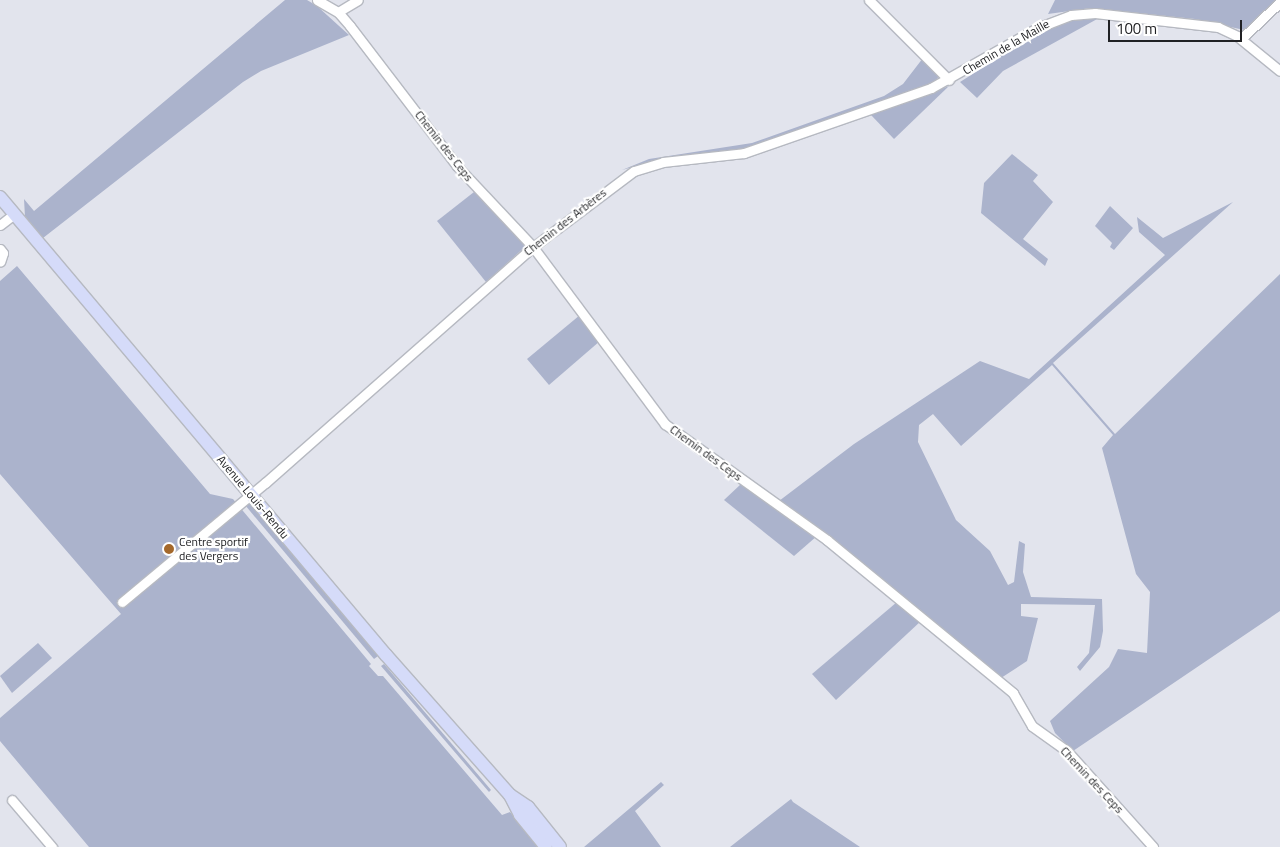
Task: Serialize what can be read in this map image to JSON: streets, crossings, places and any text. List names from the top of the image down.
{
  "streets": {
    "main road": ["Avenue Louis-Rendu"],
    "street": ["Chemin de la Maille", "Chemin des Ceps", "Chemin des Arbères"]
  },
  "crossings": [
    ["Chemin de la Maille", "Chemin des Arbères"],
    ["Chemin des Ceps", "Chemin des Arbères"],
    ["Chemin des Arbères", "Avenue Louis-Rendu"]
  ],
  "places": ["Centre sportif des Vergers"],
  "scale_bar": "100 m"
}
